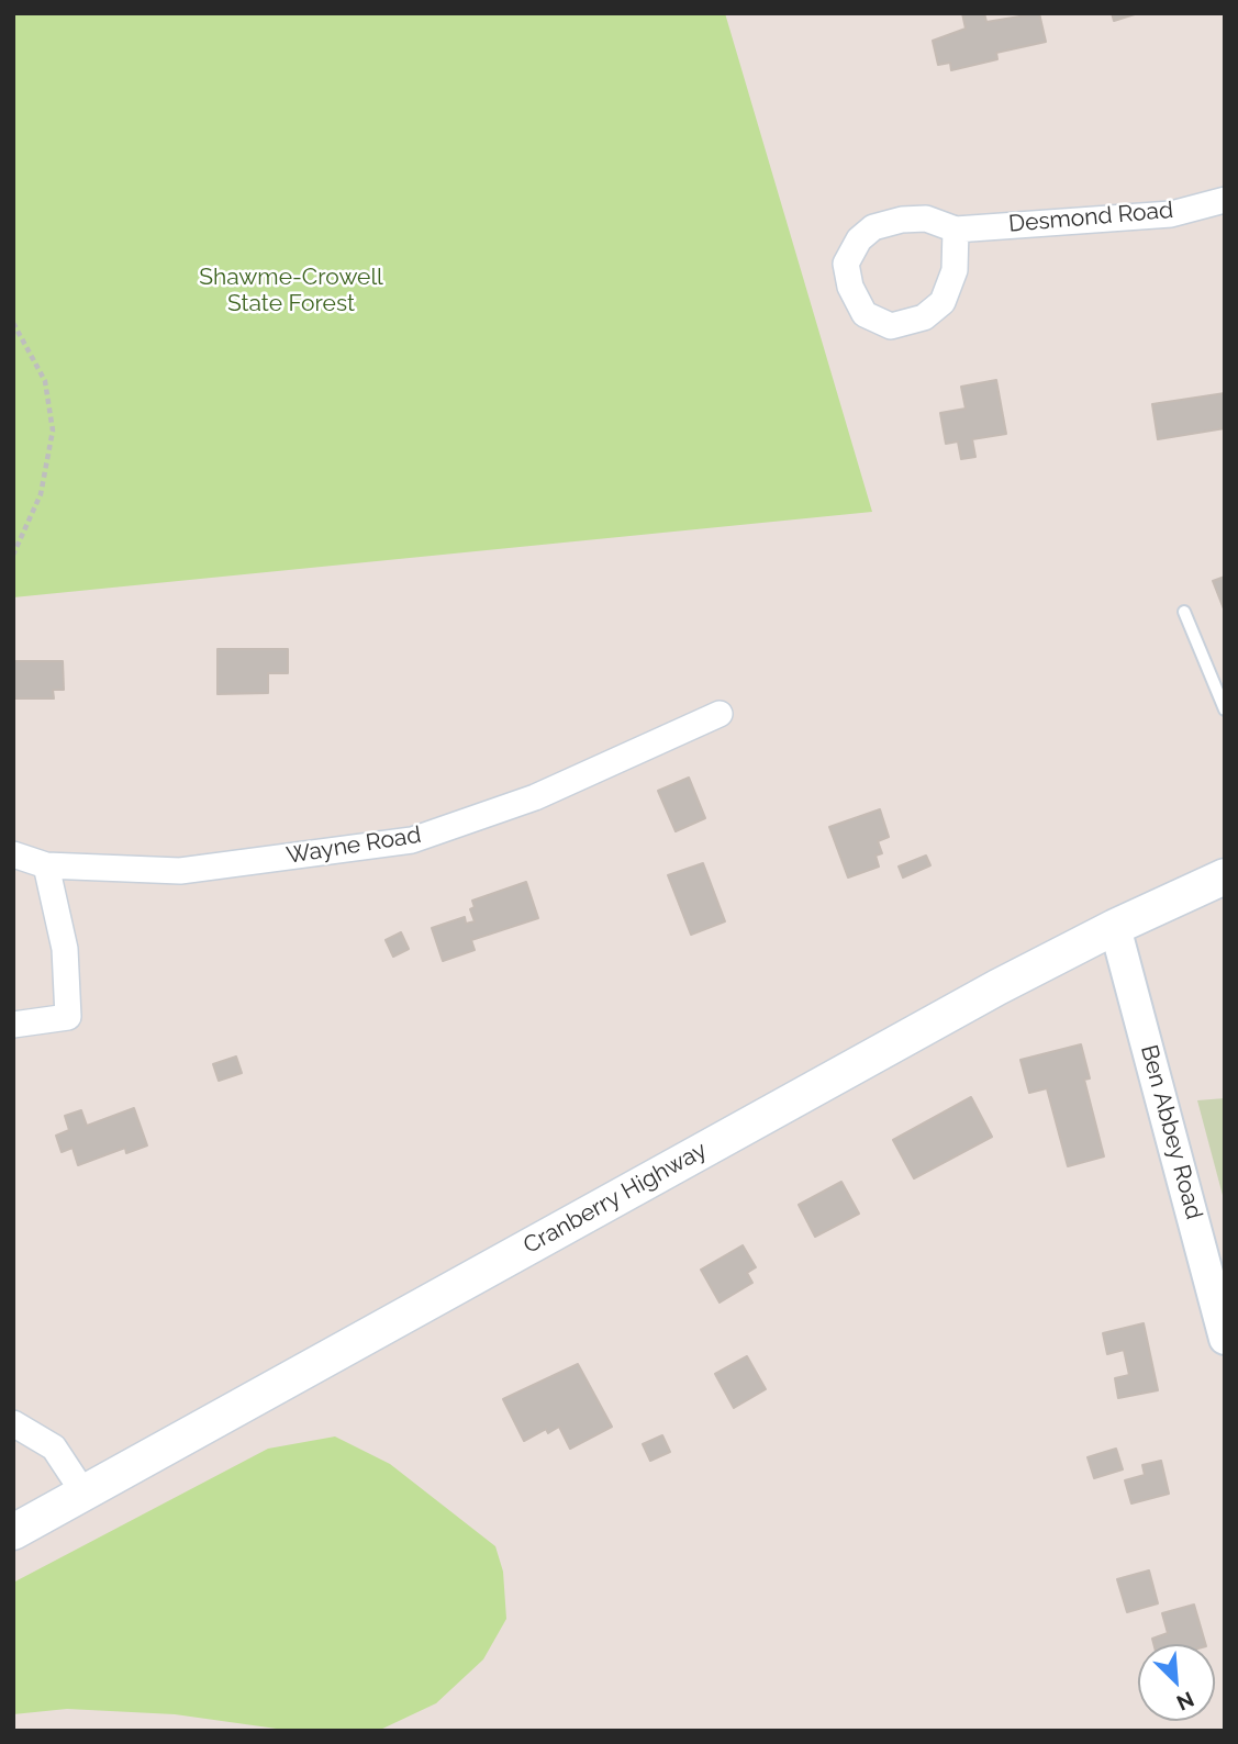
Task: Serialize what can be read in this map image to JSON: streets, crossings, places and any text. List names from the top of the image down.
{
  "streets": {
    "main road": ["Cranberry Highway"],
    "street": ["Desmond Road", "Wayne Road", "Ben Abbey Road"]
  },
  "crossings": [
    ["Ben Abbey Road", "Cranberry Highway"]
  ],
  "parks": ["Shawme-Crowell State Forest"],
  "north": "bottom right"
}
